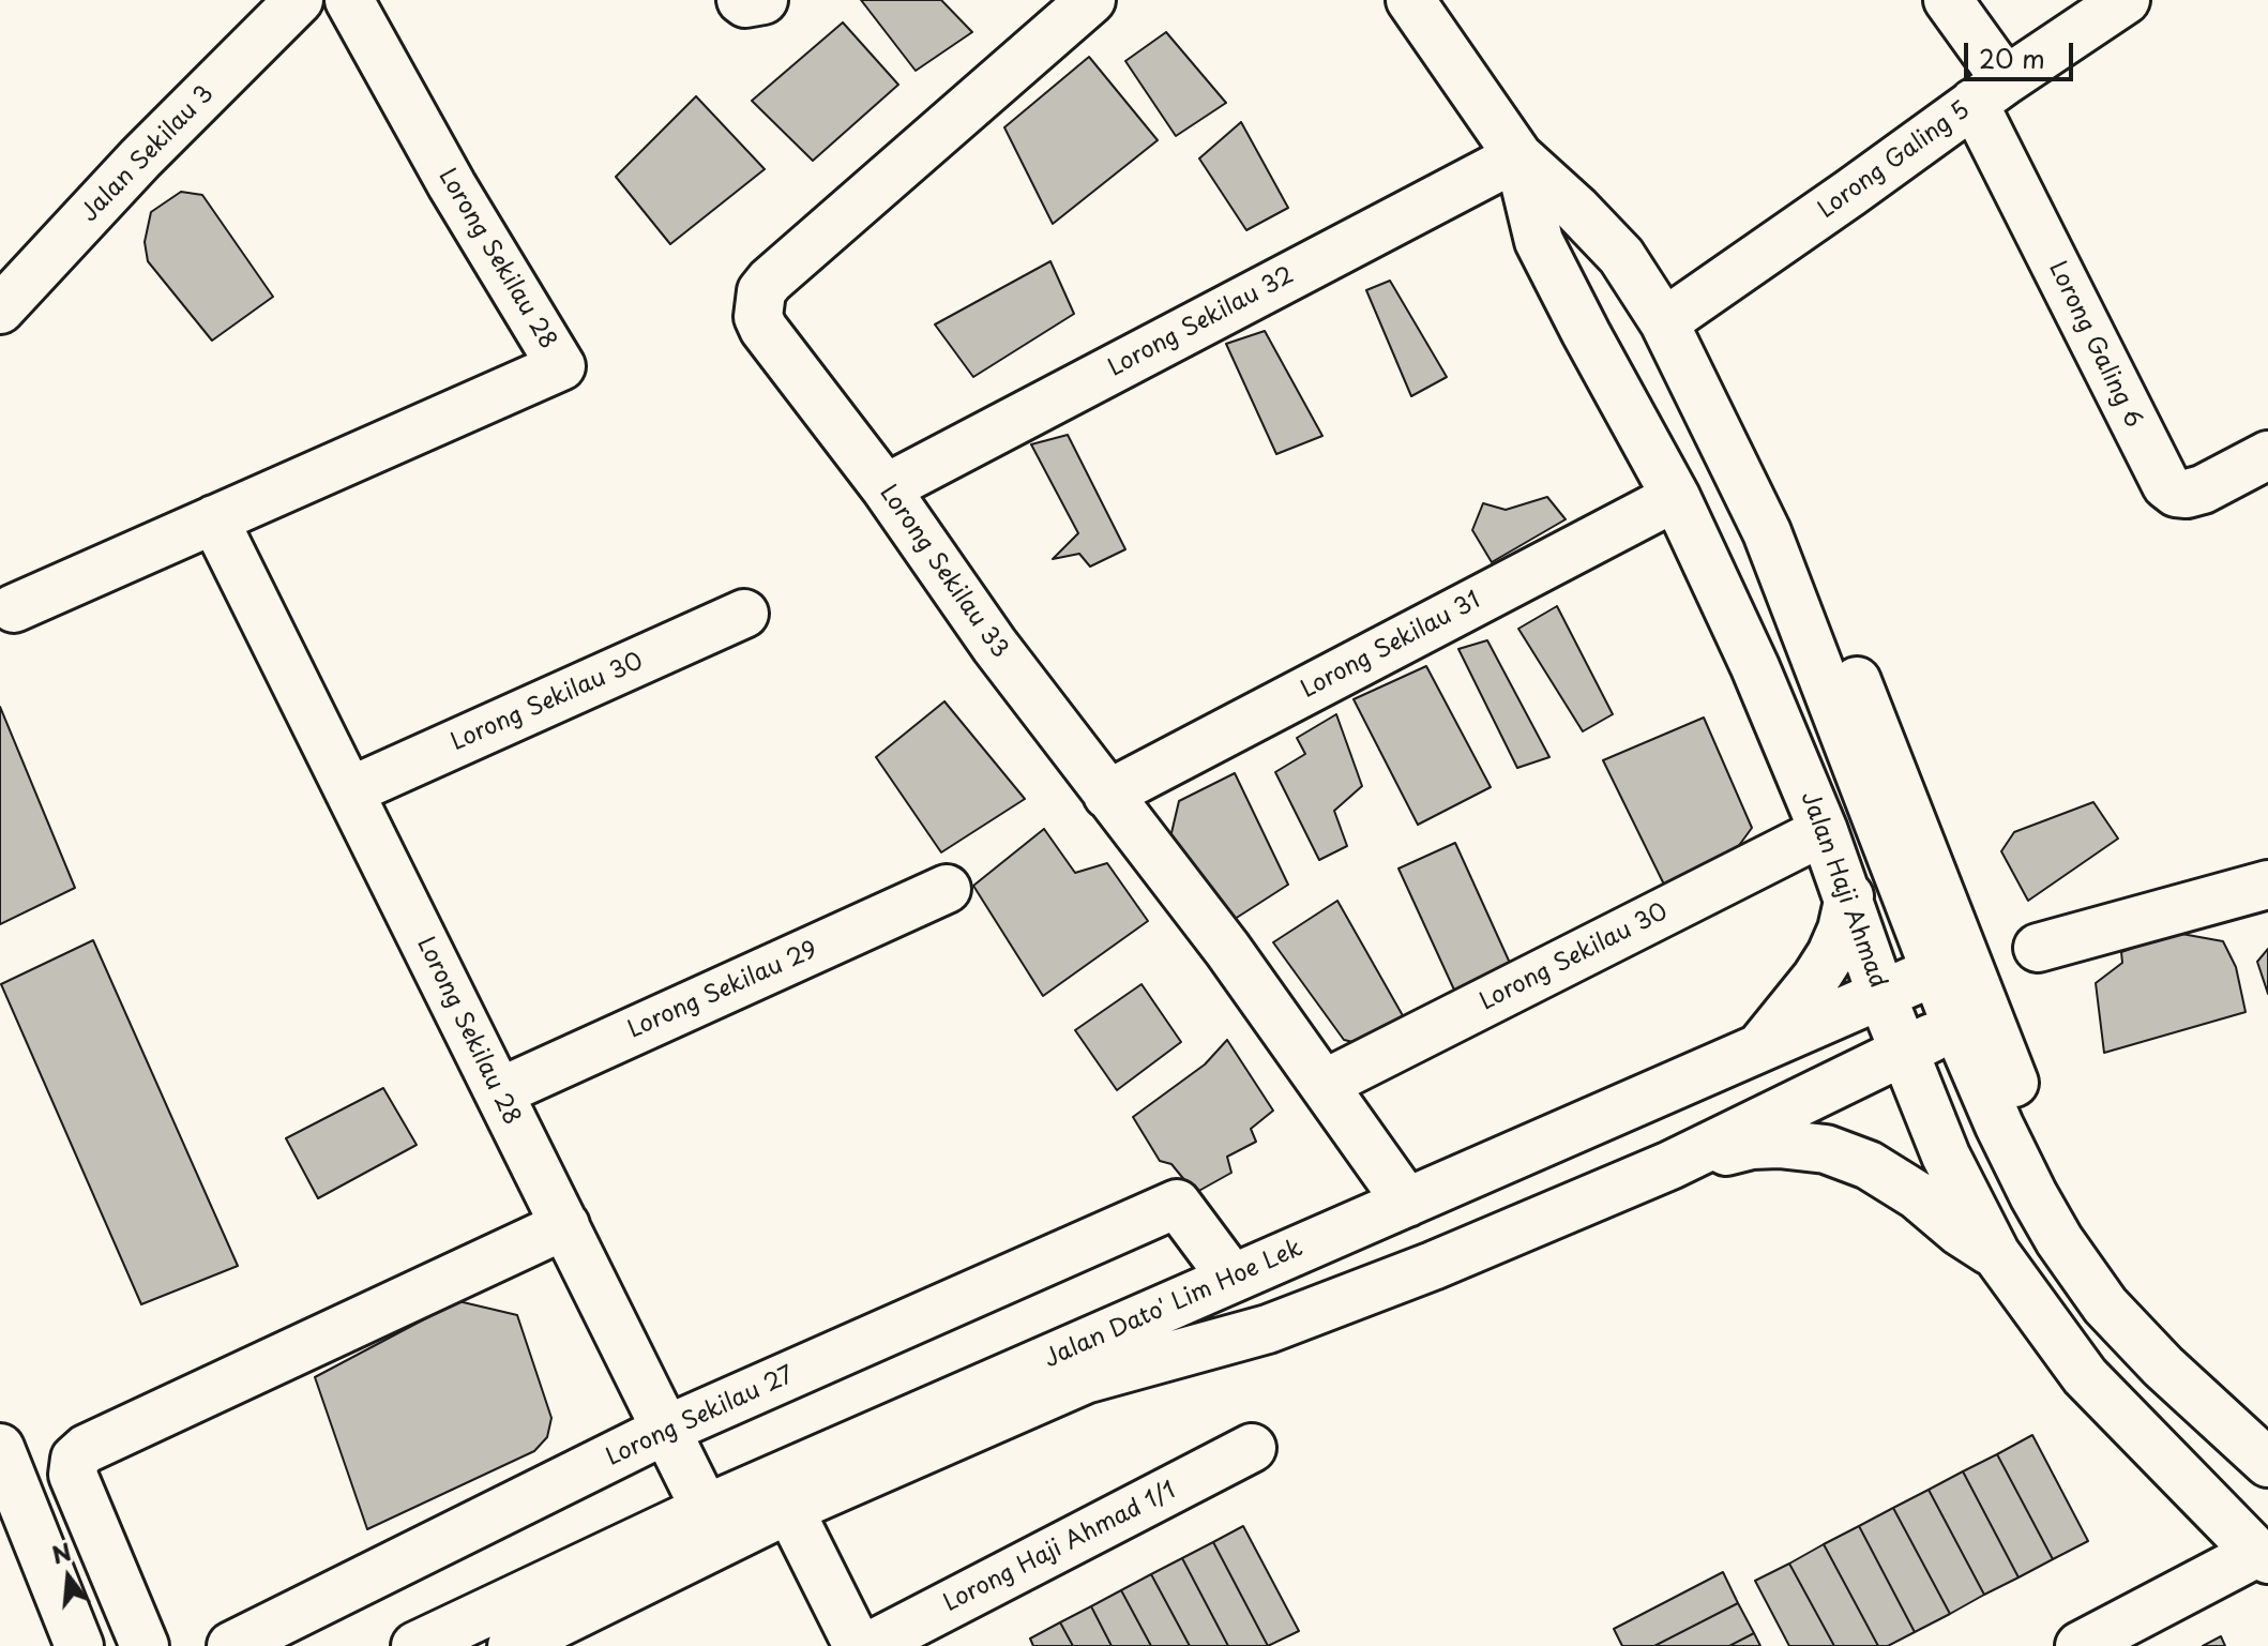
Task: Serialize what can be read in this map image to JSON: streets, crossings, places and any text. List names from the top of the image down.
{
  "streets": {
    "street": [
      "Jalan Sekilau 3",
      "Lorong Galing 5",
      "Lorong Sekilau 28",
      "Lorong Sekilau 32",
      "Lorong Galing 6",
      "Lorong Sekilau 33",
      "Lorong Sekilau 31",
      "Lorong Sekilau 30",
      "Jalan Haji Ahmad",
      "Lorong Sekilau 29",
      "Jalan Dato' Lim Hoe Lek",
      "Lorong Sekilau 27",
      "Lorong Haji Ahmad 1/1"
    ]
  },
  "crossings": [
    ["Lorong Galing 5", "Lorong Galing 6"],
    ["Lorong Galing 5", "Jalan Haji Ahmad"],
    ["Lorong Sekilau 28", "Lorong Sekilau 30"],
    ["Lorong Sekilau 28", "Lorong Sekilau 29"],
    ["Lorong Sekilau 28", "Jalan Dato' Lim Hoe Lek"],
    ["Lorong Sekilau 28", "Lorong Sekilau 27"],
    ["Lorong Sekilau 32", "Lorong Sekilau 33"],
    ["Lorong Sekilau 32", "Jalan Haji Ahmad"],
    ["Lorong Sekilau 33", "Lorong Sekilau 31"],
    ["Lorong Sekilau 33", "Lorong Sekilau 30"],
    ["Lorong Sekilau 33", "Jalan Dato' Lim Hoe Lek"],
    ["Lorong Sekilau 31", "Jalan Haji Ahmad"],
    ["Lorong Sekilau 30", "Jalan Haji Ahmad"],
    ["Jalan Haji Ahmad", "Jalan Dato' Lim Hoe Lek"],
    ["Jalan Dato' Lim Hoe Lek", "Lorong Sekilau 27"]
  ],
  "scale_bar": "20 m",
  "north": "top"
}
